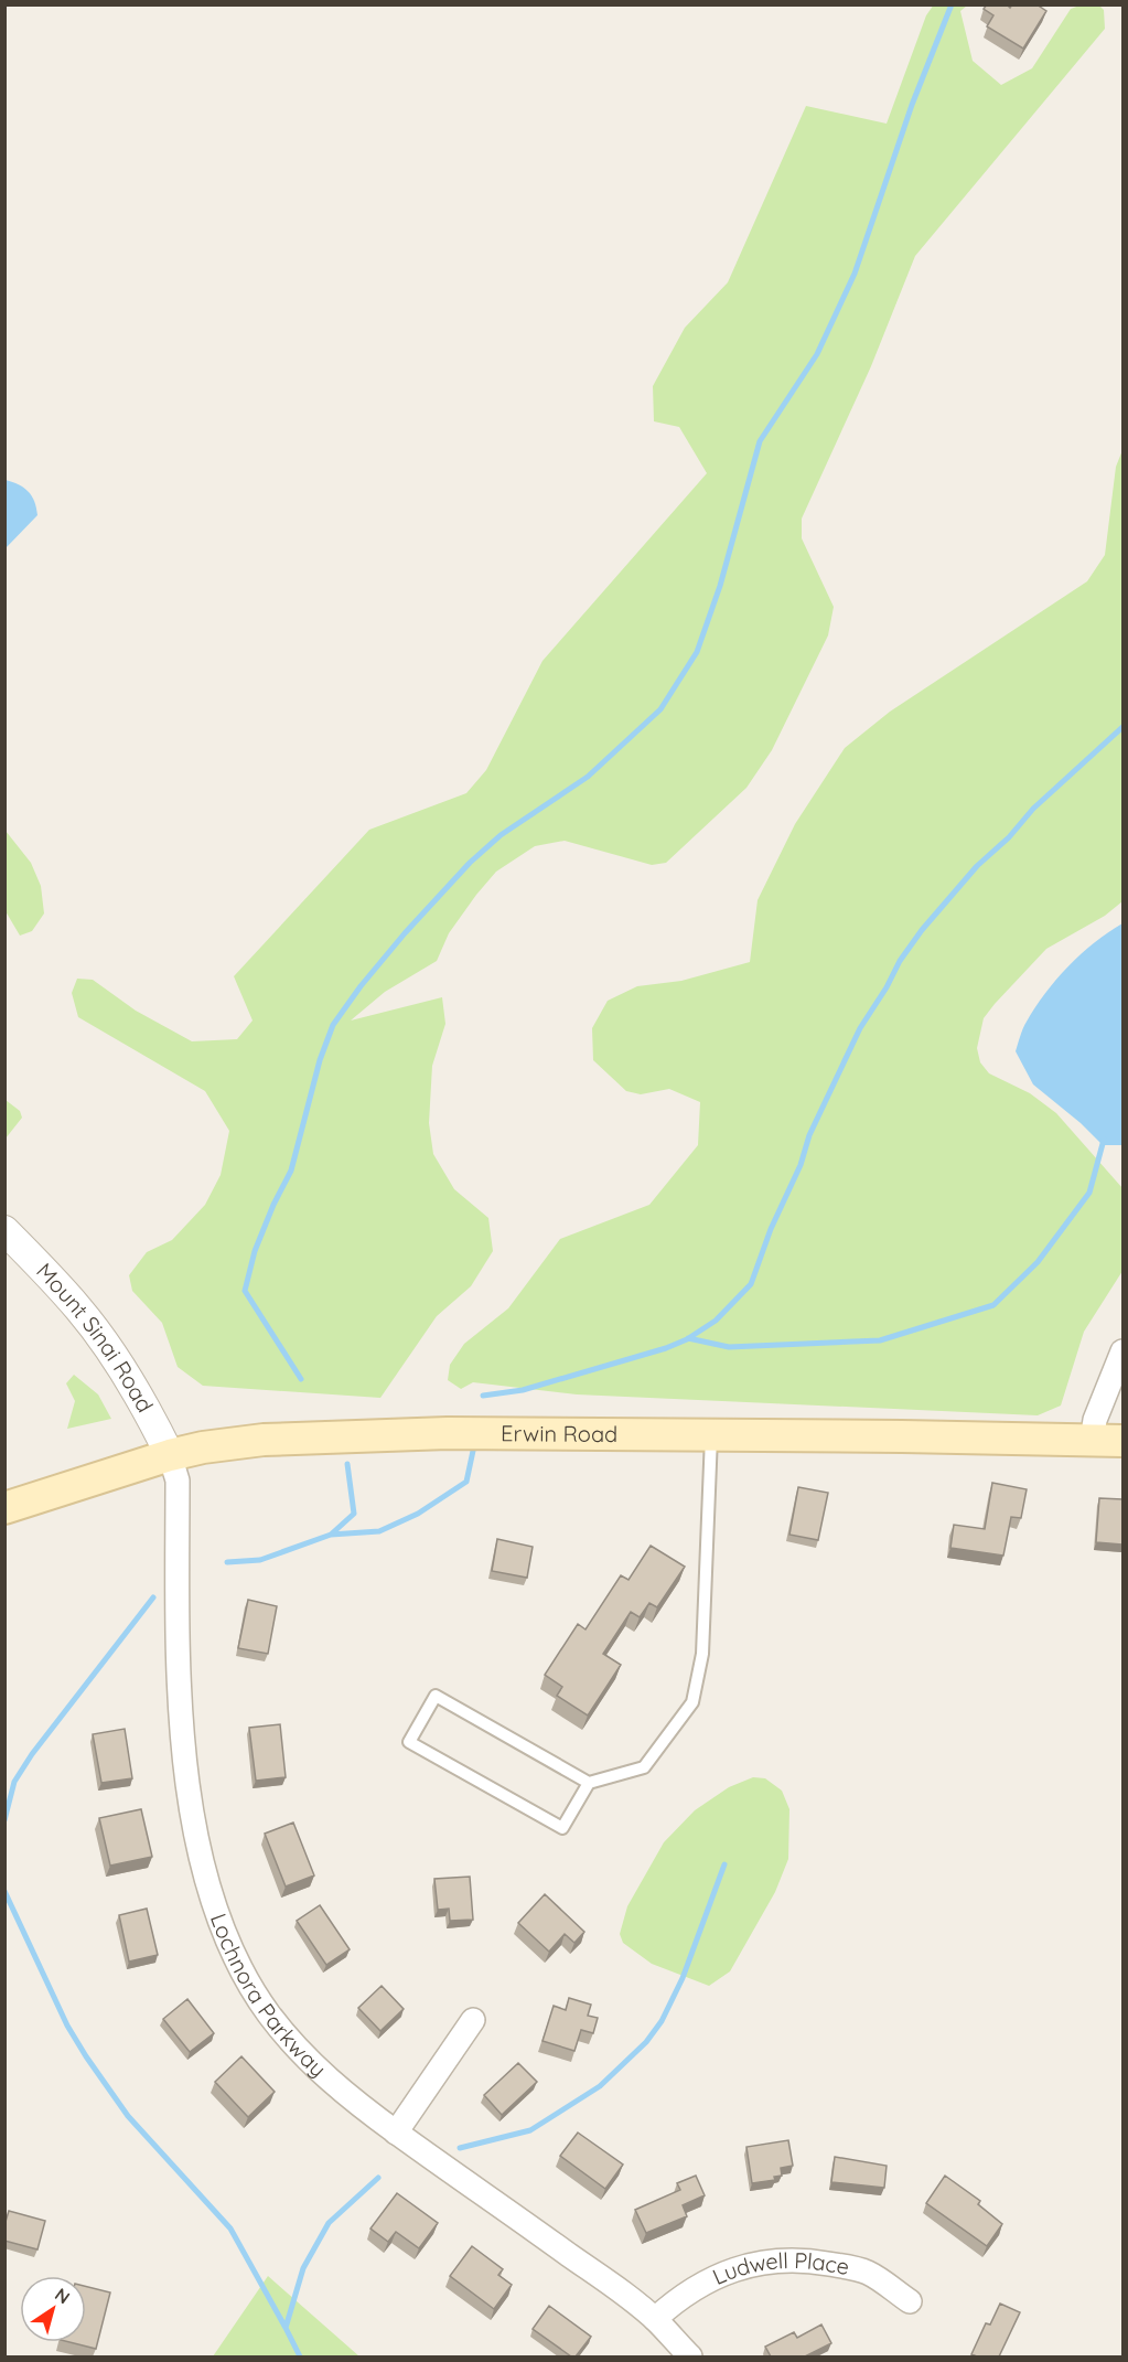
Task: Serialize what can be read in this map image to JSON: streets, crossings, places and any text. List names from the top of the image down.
{
  "streets": {
    "main road": ["Erwin Road"],
    "street": ["Mount Sinai Road", "Lochnora Parkway", "Ludwell Place"]
  },
  "crossings": [
    ["Mount Sinai Road", "Erwin Road"],
    ["Mount Sinai Road", "Lochnora Parkway"],
    ["Erwin Road", "Lochnora Parkway"],
    ["Lochnora Parkway", "Ludwell Place"]
  ],
  "north": "top right"
}
